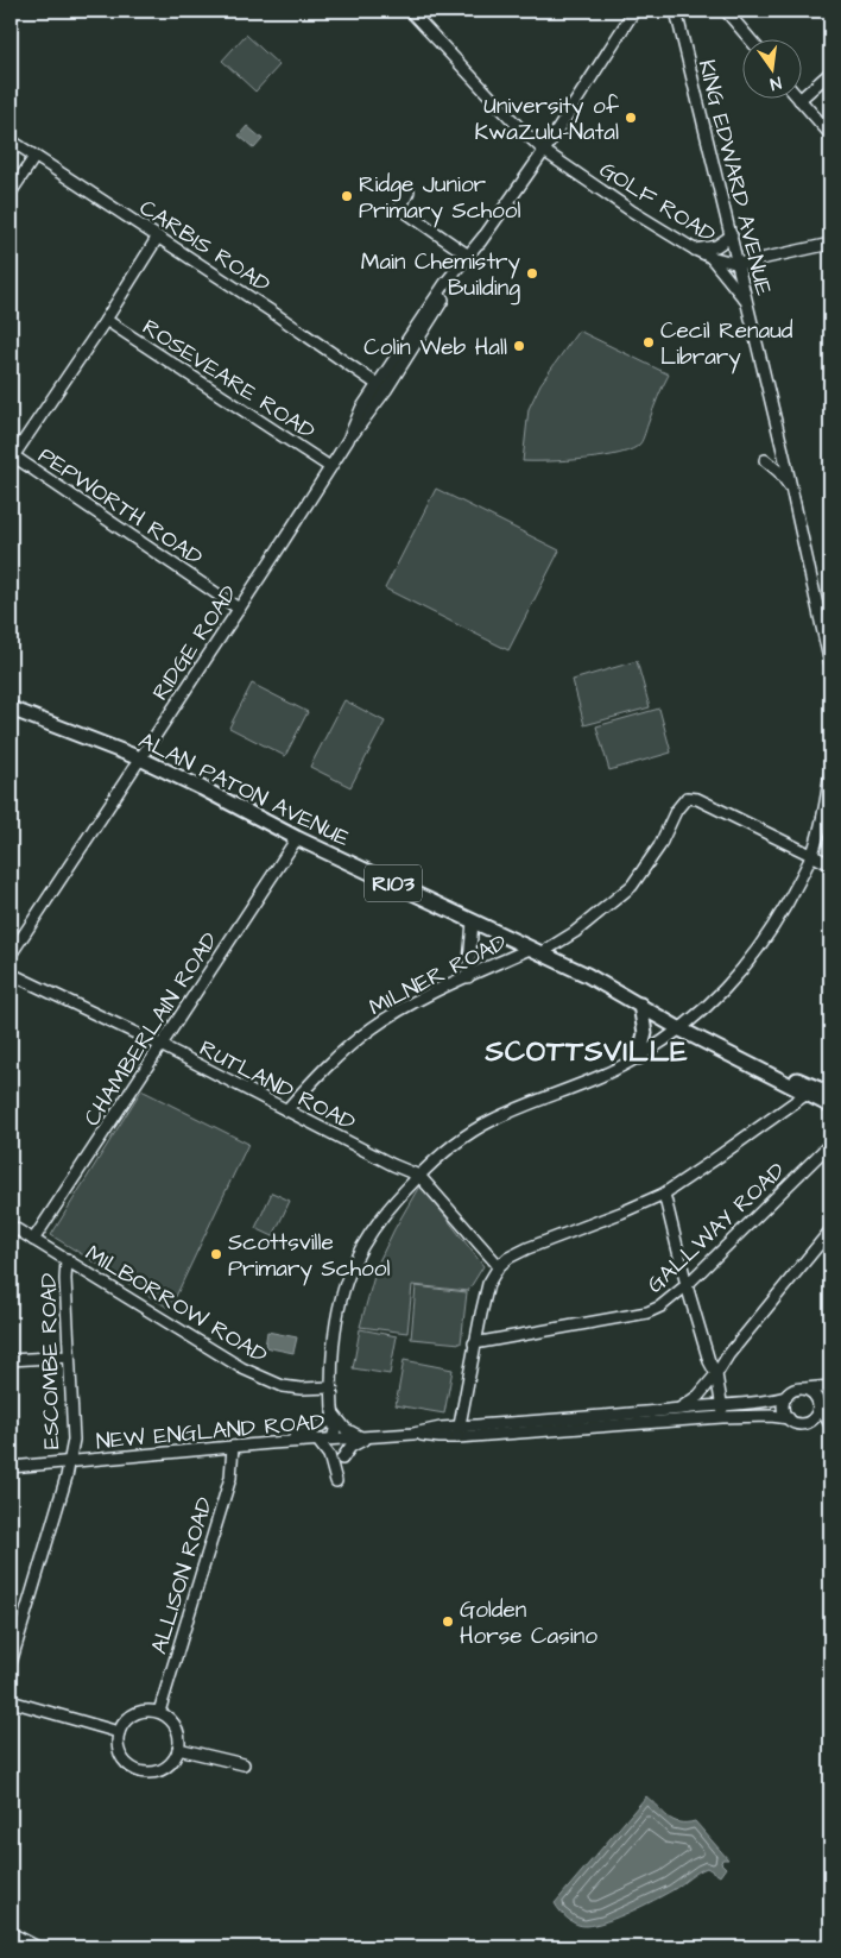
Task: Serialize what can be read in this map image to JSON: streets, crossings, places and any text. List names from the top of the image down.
{
  "streets": {
    "main road": ["ALAN PATON AVENUE", "R103"],
    "street": [
      "KING EDWARD AVENUE",
      "GOLF ROAD",
      "CARBIS ROAD",
      "ROSEVEARE ROAD",
      "PEPWORTH ROAD",
      "RIDGE ROAD",
      "MILNER ROAD",
      "CHAMBERLAIN ROAD",
      "RUTLAND ROAD",
      "GALLWAY ROAD",
      "MILBORROW ROAD",
      "ESCOMBE ROAD",
      "NEW ENGLAND ROAD",
      "ALLISON ROAD"
    ]
  },
  "crossings": [
    ["KING EDWARD AVENUE", "GOLF ROAD"],
    ["GOLF ROAD", "RIDGE ROAD"],
    ["CARBIS ROAD", "RIDGE ROAD"],
    ["ROSEVEARE ROAD", "RIDGE ROAD"],
    ["PEPWORTH ROAD", "RIDGE ROAD"],
    ["RIDGE ROAD", "ALAN PATON AVENUE"],
    ["ALAN PATON AVENUE", "MILNER ROAD"],
    ["ALAN PATON AVENUE", "CHAMBERLAIN ROAD"],
    ["MILNER ROAD", "RUTLAND ROAD"],
    ["CHAMBERLAIN ROAD", "RUTLAND ROAD"],
    ["CHAMBERLAIN ROAD", "MILBORROW ROAD"],
    ["MILBORROW ROAD", "ESCOMBE ROAD"],
    ["ESCOMBE ROAD", "NEW ENGLAND ROAD"],
    ["NEW ENGLAND ROAD", "ALLISON ROAD"]
  ],
  "districts": ["SCOTTSVILLE"],
  "places": [
    "University of KwaZulu-Natal",
    "Ridge Junior Primary School",
    "Main Chemistry Building",
    "Cecil Renaud Library",
    "Colin Web Hall",
    "Scottsville Primary School",
    "Golden Horse Casino"
  ],
  "north": "bottom"
}
